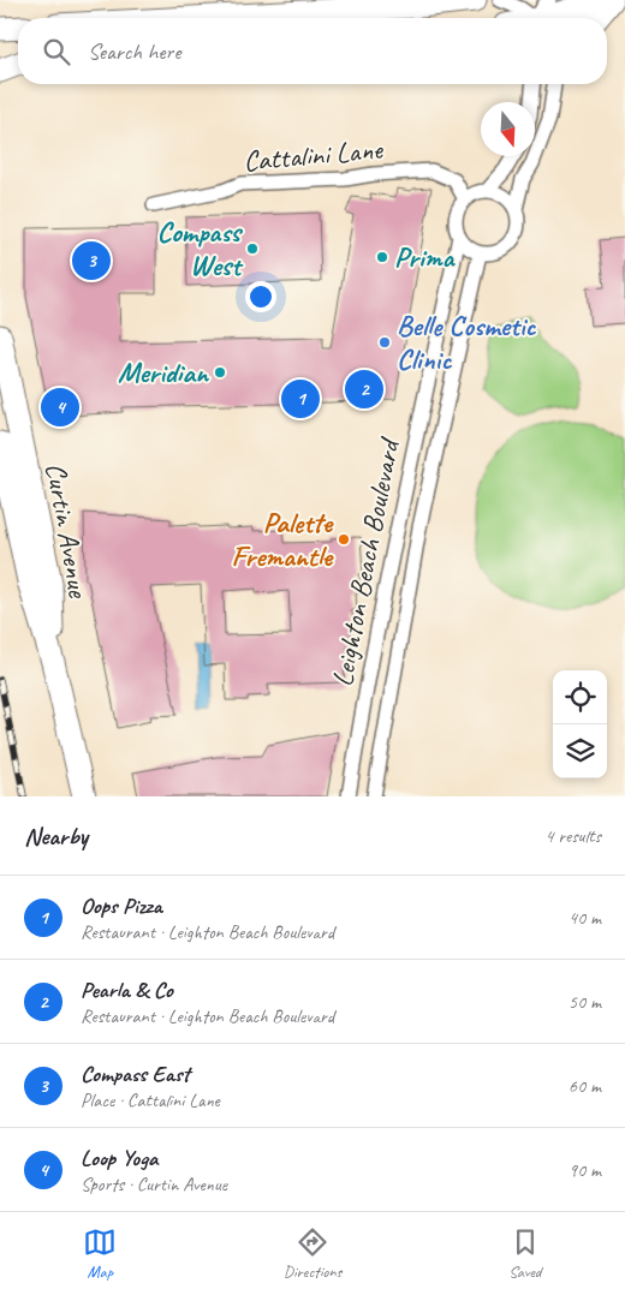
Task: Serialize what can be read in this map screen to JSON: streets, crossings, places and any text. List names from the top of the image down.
{
  "streets": {
    "main road": ["Curtin Avenue"],
    "street": ["Cattalini Lane", "Leighton Beach Boulevard"]
  },
  "crossings": [
    ["Cattalini Lane", "Leighton Beach Boulevard"]
  ],
  "places": [
    "Compass West",
    "Prima",
    "Belle Cosmetic Clinic",
    "Meridian",
    "Palette Fremantle"
  ],
  "north": "bottom",
  "page": {
    "search": "Search here",
    "pins": [
      "3",
      "2",
      "1",
      "4"
    ],
    "heading": ["Nearby", "4 results"],
    "list": [
      {
        "mark": "1",
        "name": "Oops Pizza",
        "note": "Restaurant · Leighton Beach Boulevard",
        "value": "40 m"
      },
      {
        "mark": "2",
        "name": "Pearla & Co",
        "note": "Restaurant · Leighton Beach Boulevard",
        "value": "50 m"
      },
      {
        "mark": "3",
        "name": "Compass East",
        "note": "Place · Cattalini Lane",
        "value": "60 m"
      },
      {
        "mark": "4",
        "name": "Loop Yoga",
        "note": "Sports · Curtin Avenue",
        "value": "90 m"
      }
    ],
    "nav": ["Map", "Directions", "Saved"]
  }
}
